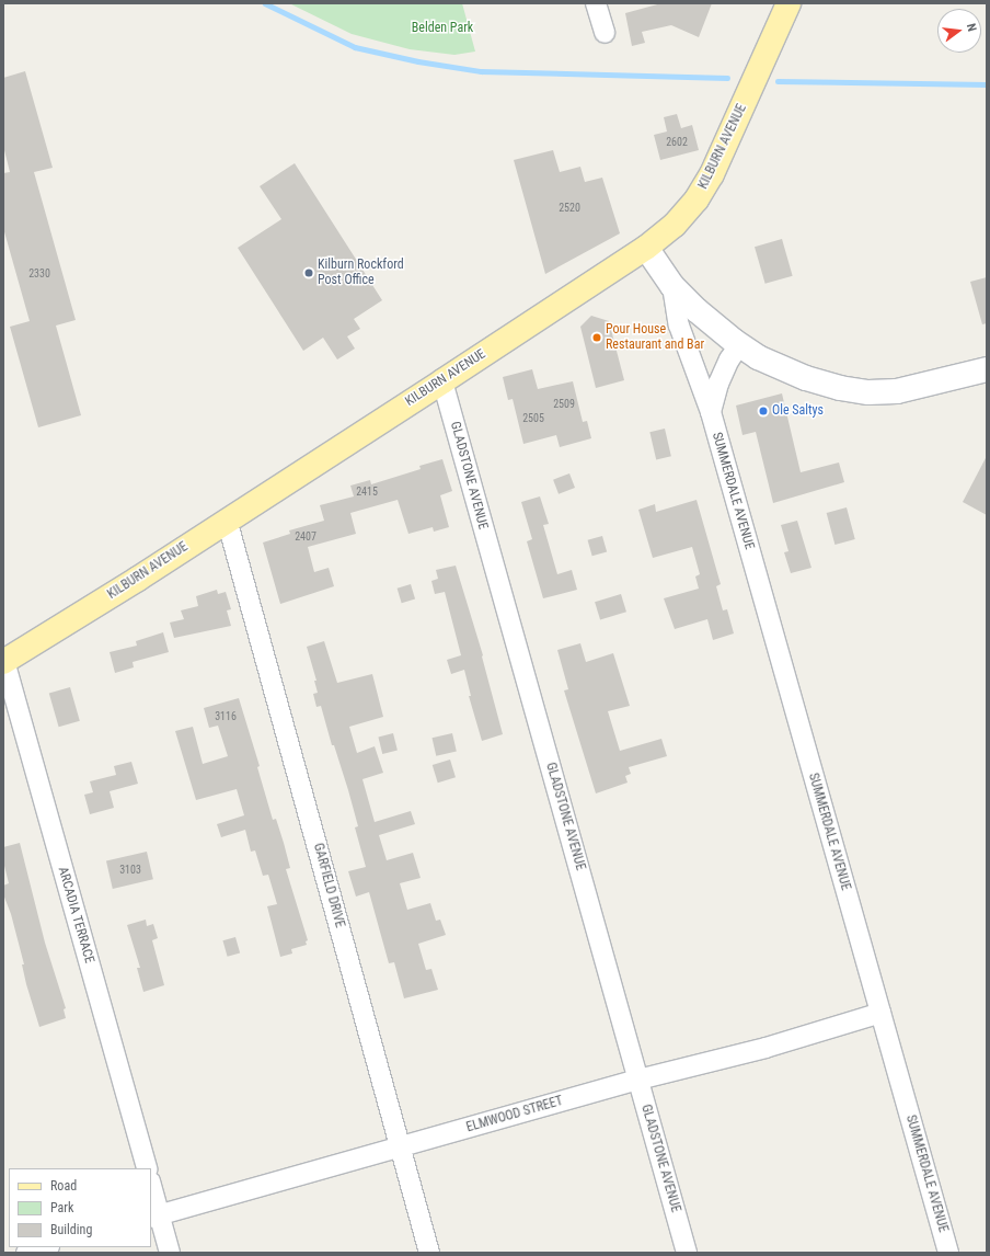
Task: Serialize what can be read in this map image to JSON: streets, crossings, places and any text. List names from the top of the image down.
{
  "streets": {
    "main road": ["KILBURN AVENUE"],
    "street": [
      "GLADSTONE AVENUE",
      "SUMMERDALE AVENUE",
      "GARFIELD DRIVE",
      "ARCADIA TERRACE",
      "ELMWOOD STREET"
    ]
  },
  "crossings": [
    ["KILBURN AVENUE", "GLADSTONE AVENUE"],
    ["KILBURN AVENUE", "GARFIELD DRIVE"],
    ["KILBURN AVENUE", "ARCADIA TERRACE"],
    ["GLADSTONE AVENUE", "ELMWOOD STREET"],
    ["SUMMERDALE AVENUE", "ELMWOOD STREET"],
    ["GARFIELD DRIVE", "ELMWOOD STREET"]
  ],
  "parks": ["Belden Park"],
  "places": ["Kilburn Rockford Post Office", "Pour House Restaurant and Bar", "Ole Saltys"],
  "house_numbers": [
    "2602",
    "2520",
    "2330",
    "2509",
    "2505",
    "2415",
    "2407",
    "3116",
    "3103"
  ],
  "legend": ["Road", "Park", "Building"],
  "north": "right"
}
